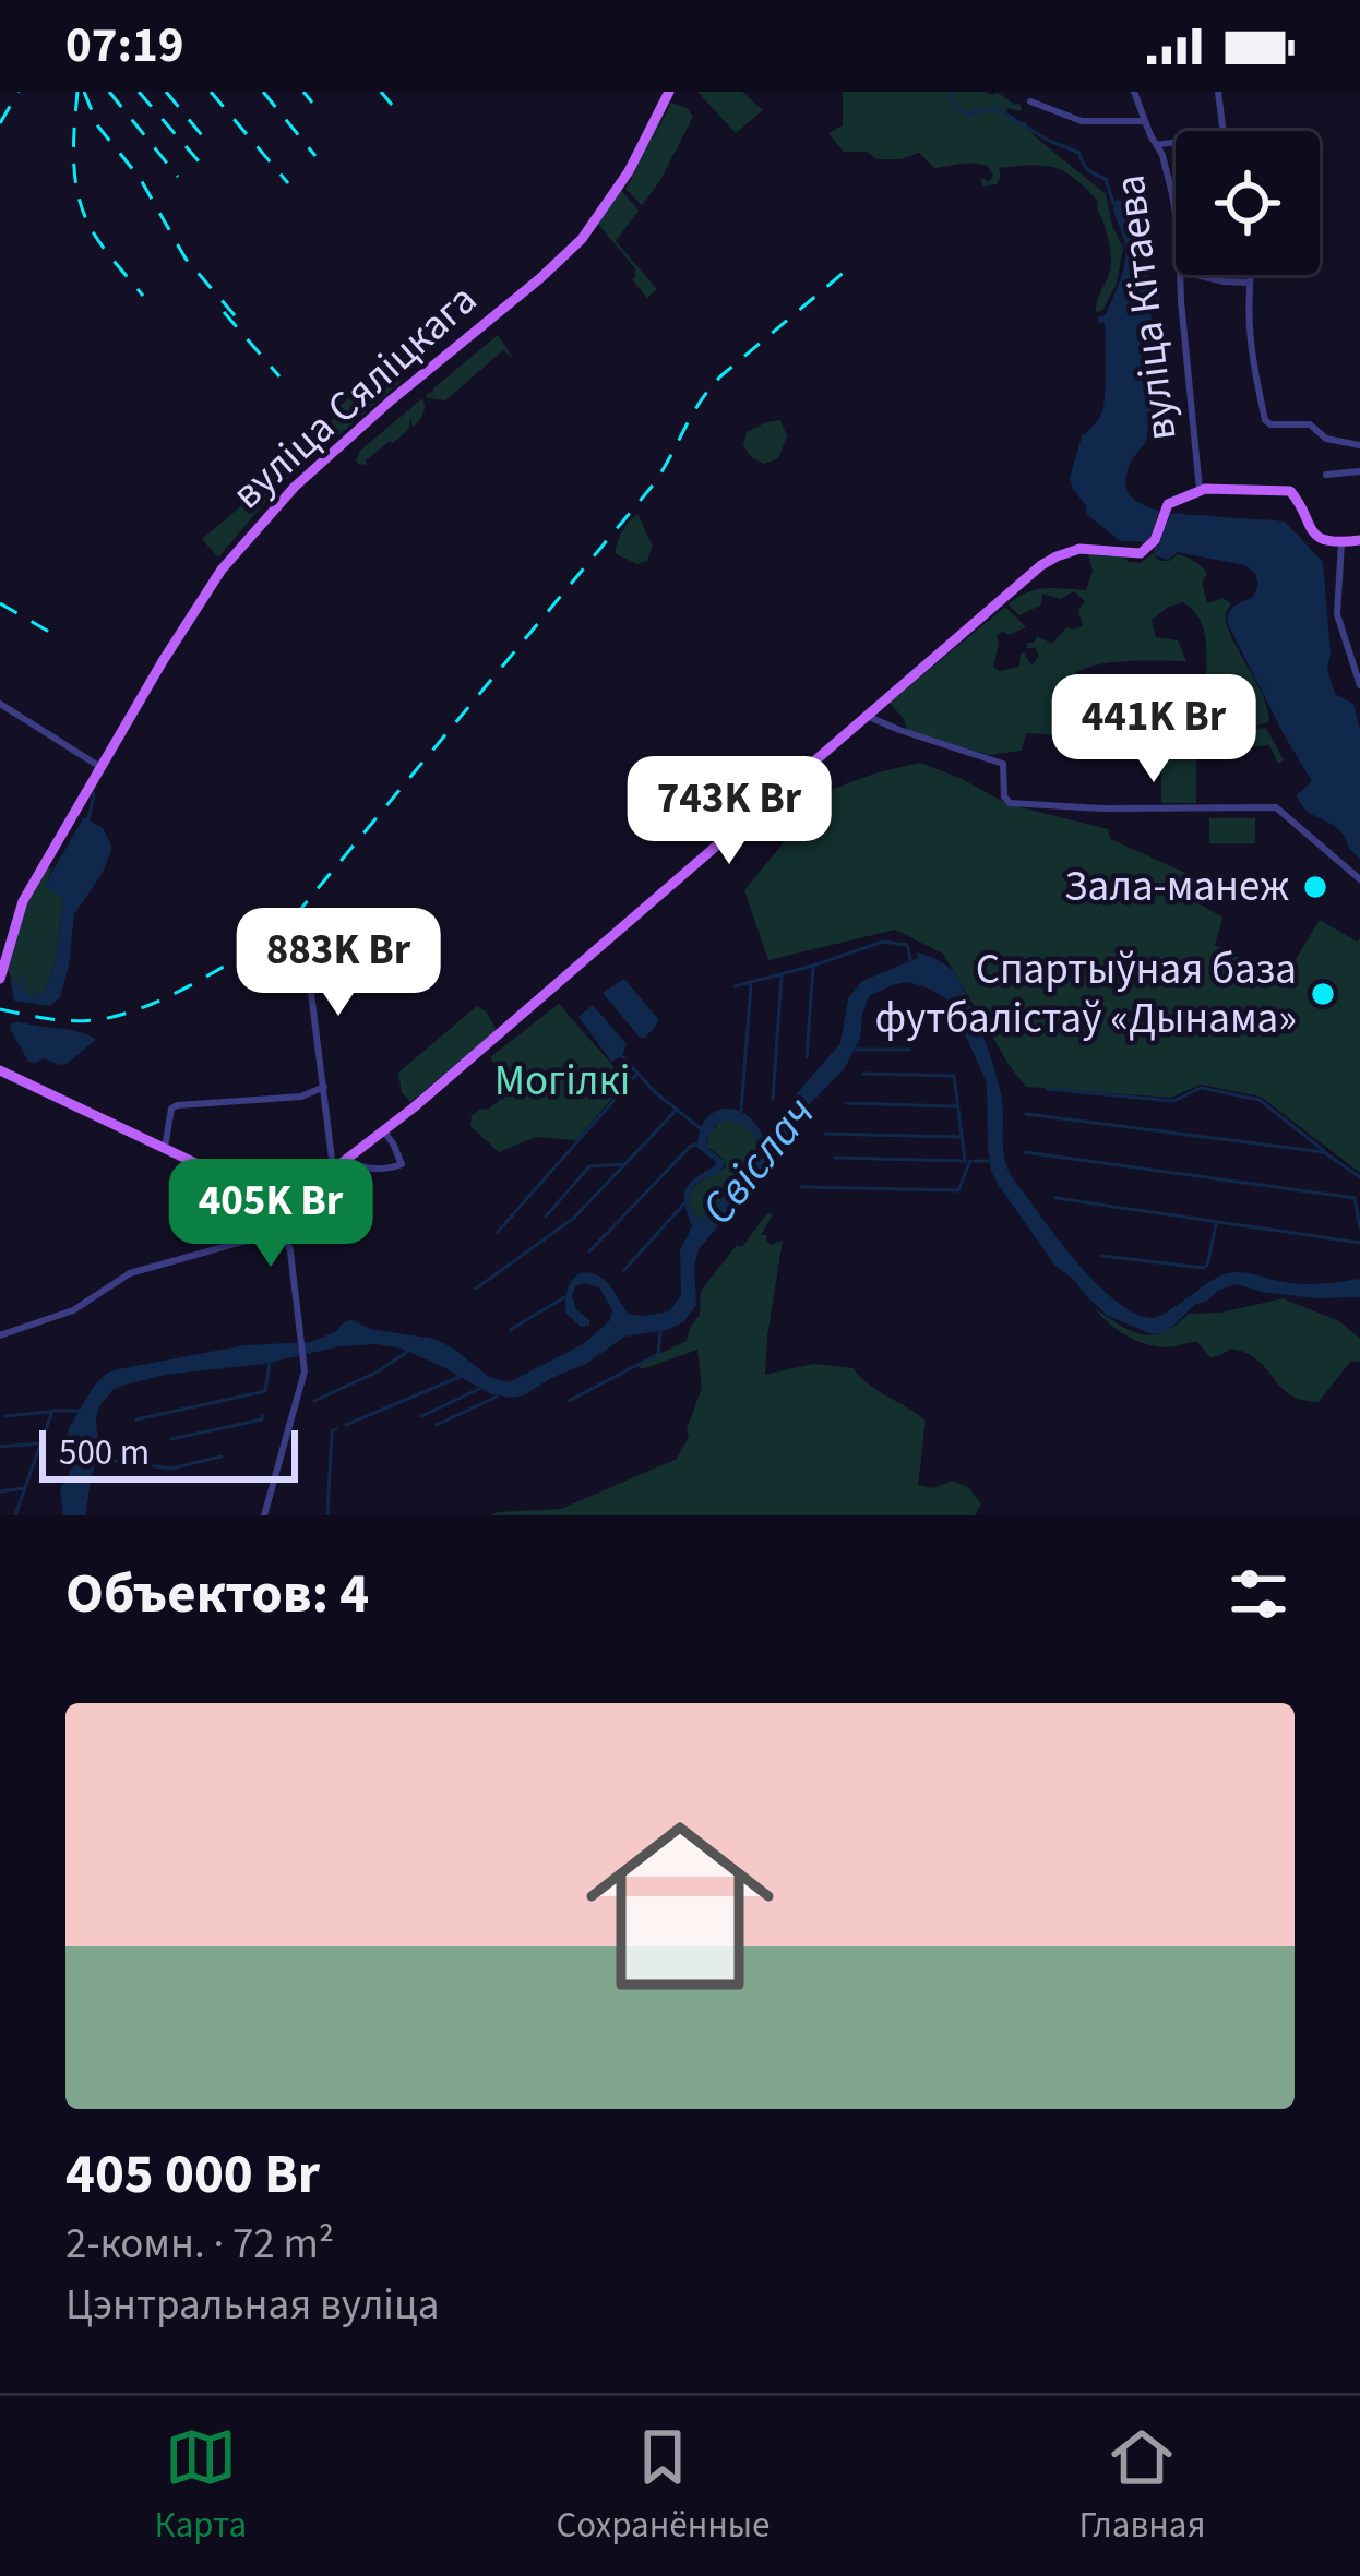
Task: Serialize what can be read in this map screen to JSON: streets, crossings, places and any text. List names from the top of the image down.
{
  "streets": {
    "main road": ["вуліца Кітаева", "вуліца Сяліцкага"]
  },
  "water": ["Свіслач"],
  "parks": ["Могілкі"],
  "places": ["Зала-манеж", "Спартыўная база футбалістаў «Дынама»"],
  "scale_bar": "500 m",
  "page": {
    "status": "07:19",
    "price": [
      "441K Br",
      "743K Br",
      "883K Br",
      "405K Br"
    ],
    "scale": "500 m",
    "heading": "Объектов: 4",
    "list": [
      {
        "name": "405 000 Br",
        "note": "2-комн. · 72 m² · Цэнтральная вуліца"
      }
    ],
    "tabs": ["Карта", "Сохранённые", "Главная"]
  }
}
